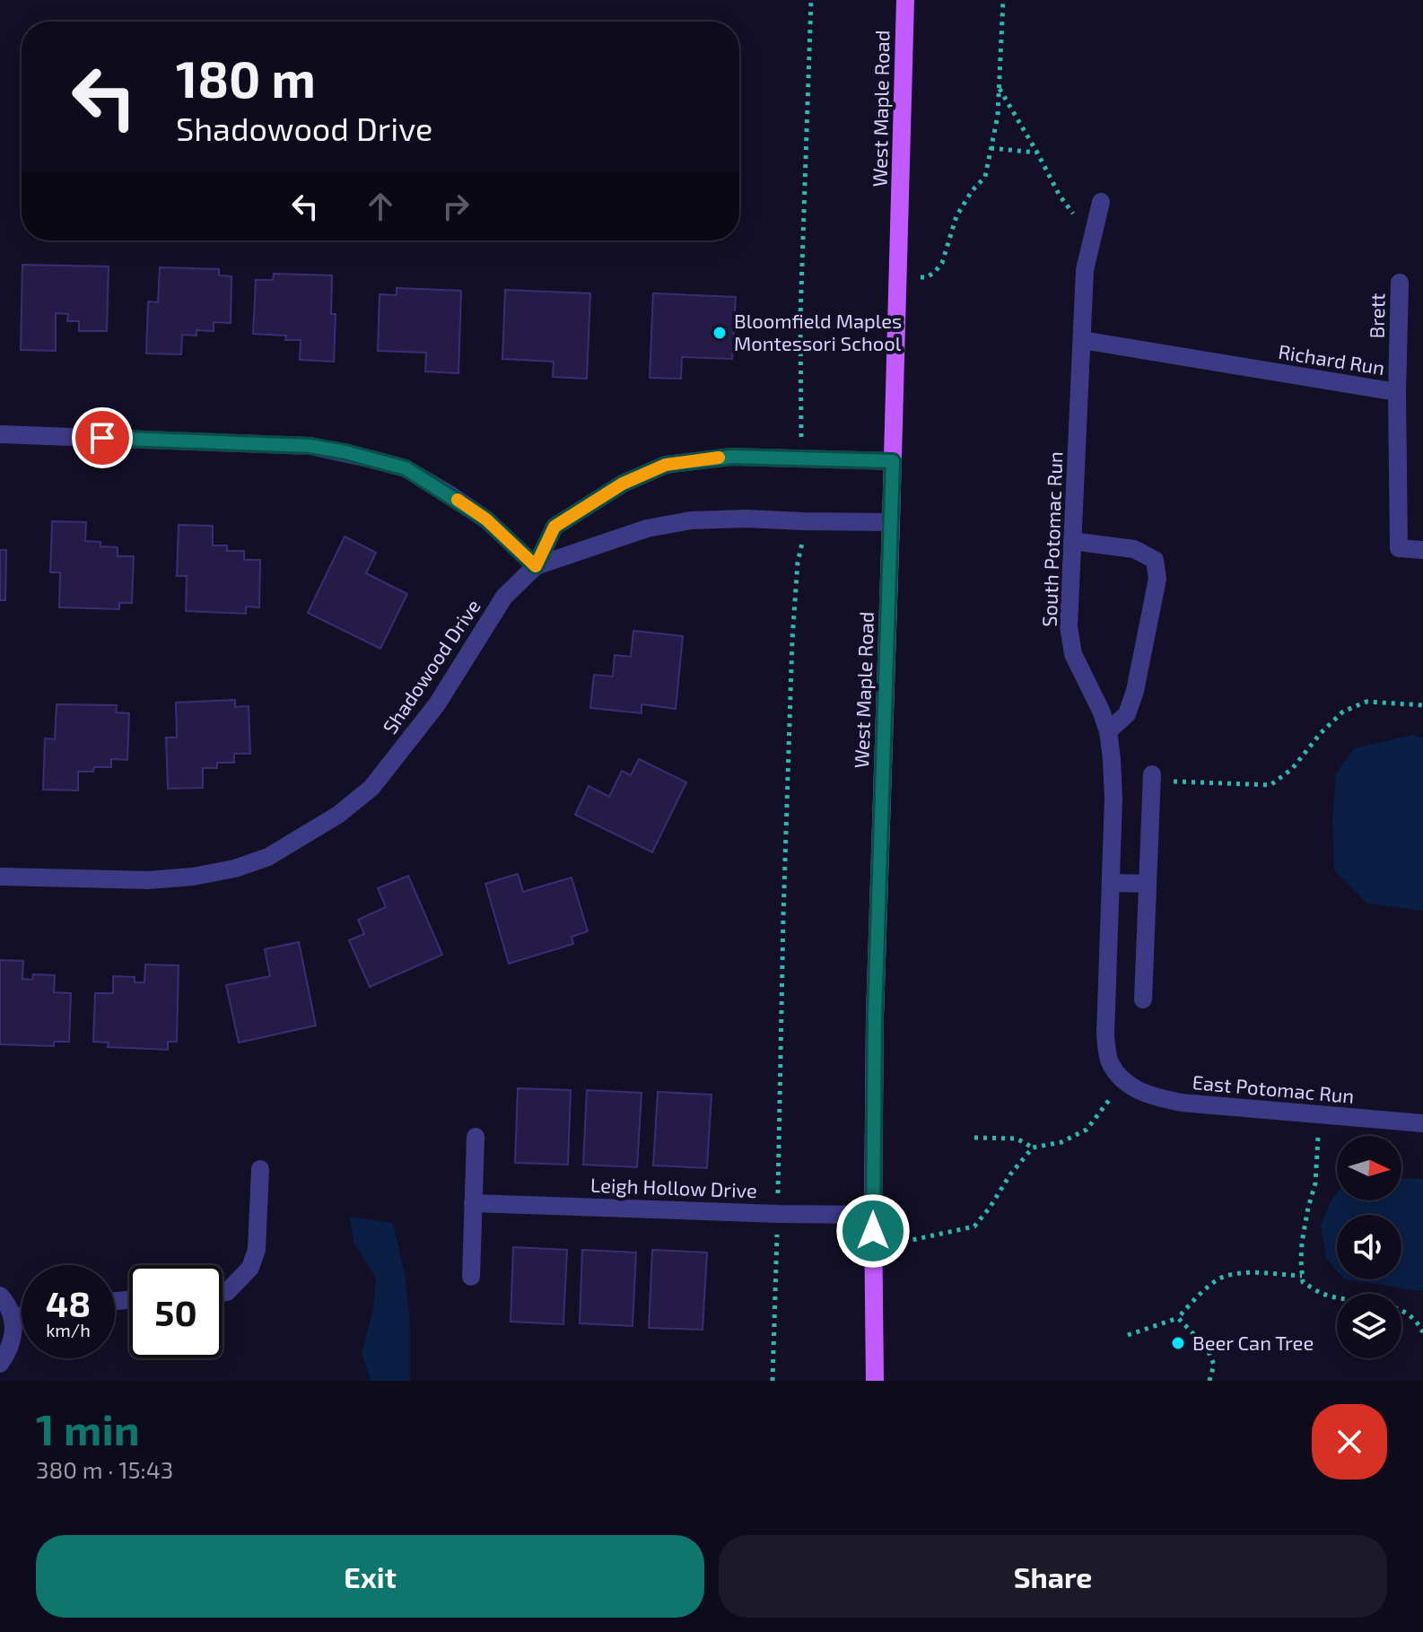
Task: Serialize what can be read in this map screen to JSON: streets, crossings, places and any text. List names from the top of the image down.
{
  "streets": {
    "main road": ["West Maple Road"],
    "street": [
      "Brett",
      "Richard Run",
      "South Potomac Run",
      "Shadowood Drive",
      "East Potomac Run",
      "Leigh Hollow Drive"
    ]
  },
  "crossings": [
    ["West Maple Road", "Shadowood Drive"],
    ["West Maple Road", "Leigh Hollow Drive"],
    ["Brett", "Richard Run"],
    ["Richard Run", "South Potomac Run"],
    ["South Potomac Run", "East Potomac Run"]
  ],
  "places": ["Bloomfield Maples Montessori School", "Beer Can Tree"],
  "north": "right",
  "page": {
    "turn": ["180 m", "Shadowood Drive"],
    "speed": "48 km/h",
    "limit": "50",
    "heading": ["1 min", "380 m · 15:43"],
    "buttons": ["Exit", "Share"]
  }
}
